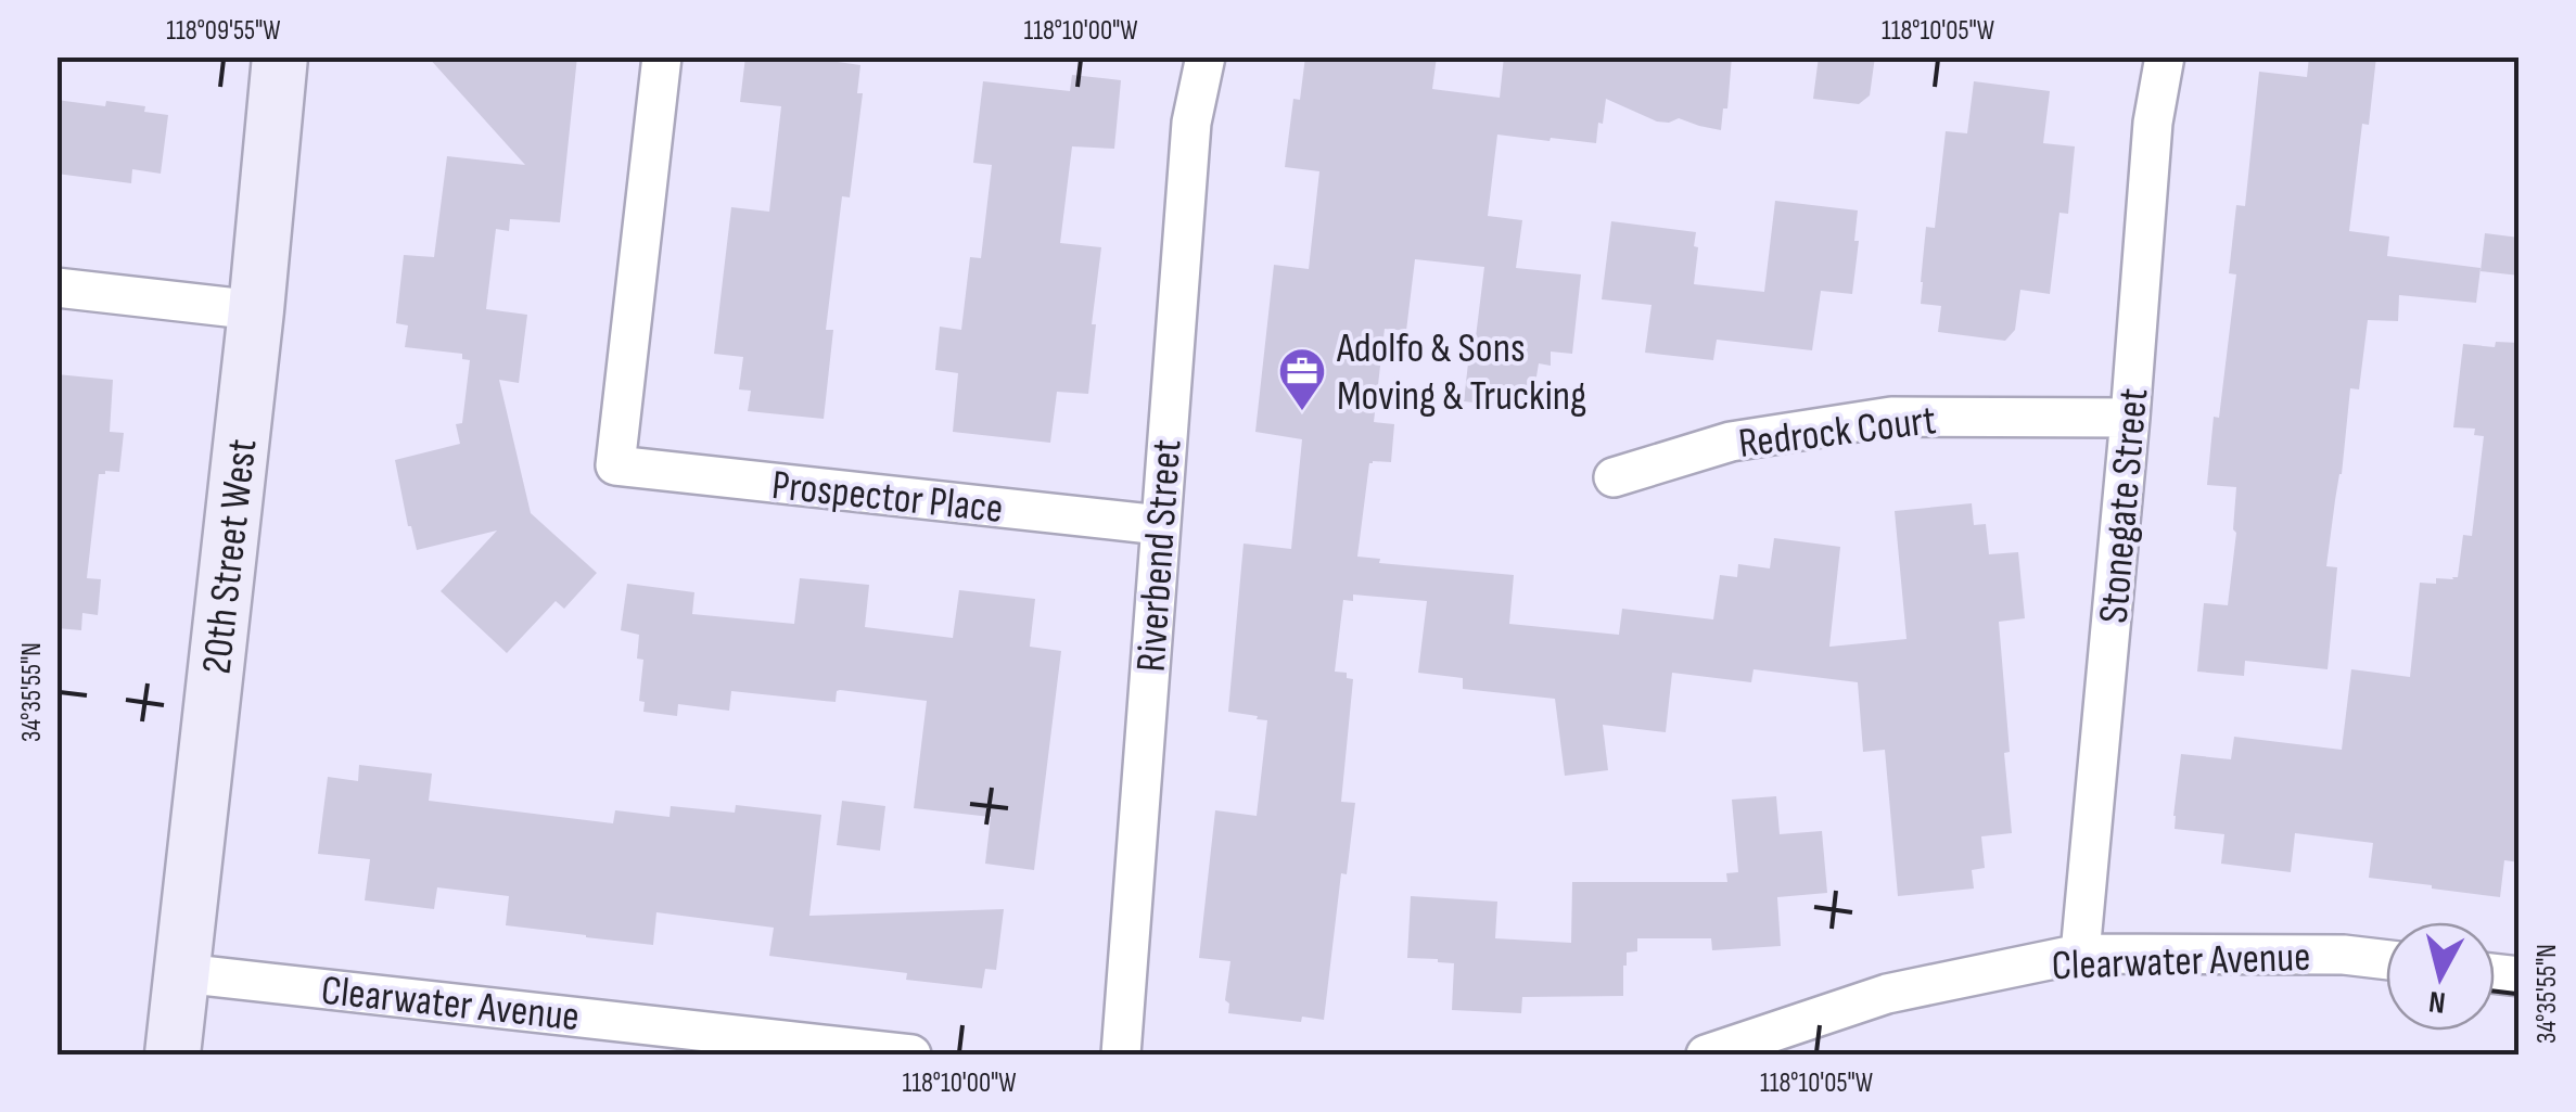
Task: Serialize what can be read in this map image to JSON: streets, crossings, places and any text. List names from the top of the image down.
{
  "streets": {
    "street": [
      "Redrock Court",
      "Prospector Place",
      "Stonegate Street",
      "Riverbend Street",
      "20th Street West",
      "Clearwater Avenue"
    ]
  },
  "crossings": [
    ["Redrock Court", "Stonegate Street"],
    ["Prospector Place", "Riverbend Street"],
    ["Stonegate Street", "Clearwater Avenue"],
    ["20th Street West", "Clearwater Avenue"]
  ],
  "places": {
    "office": ["Adolfo & Sons Moving & Trucking"]
  },
  "north": "bottom",
  "coordinates": [
    "118°09'55\"W",
    "118°10'00\"W",
    "118°10'05\"W",
    "34°35'55\"N"
  ]
}
